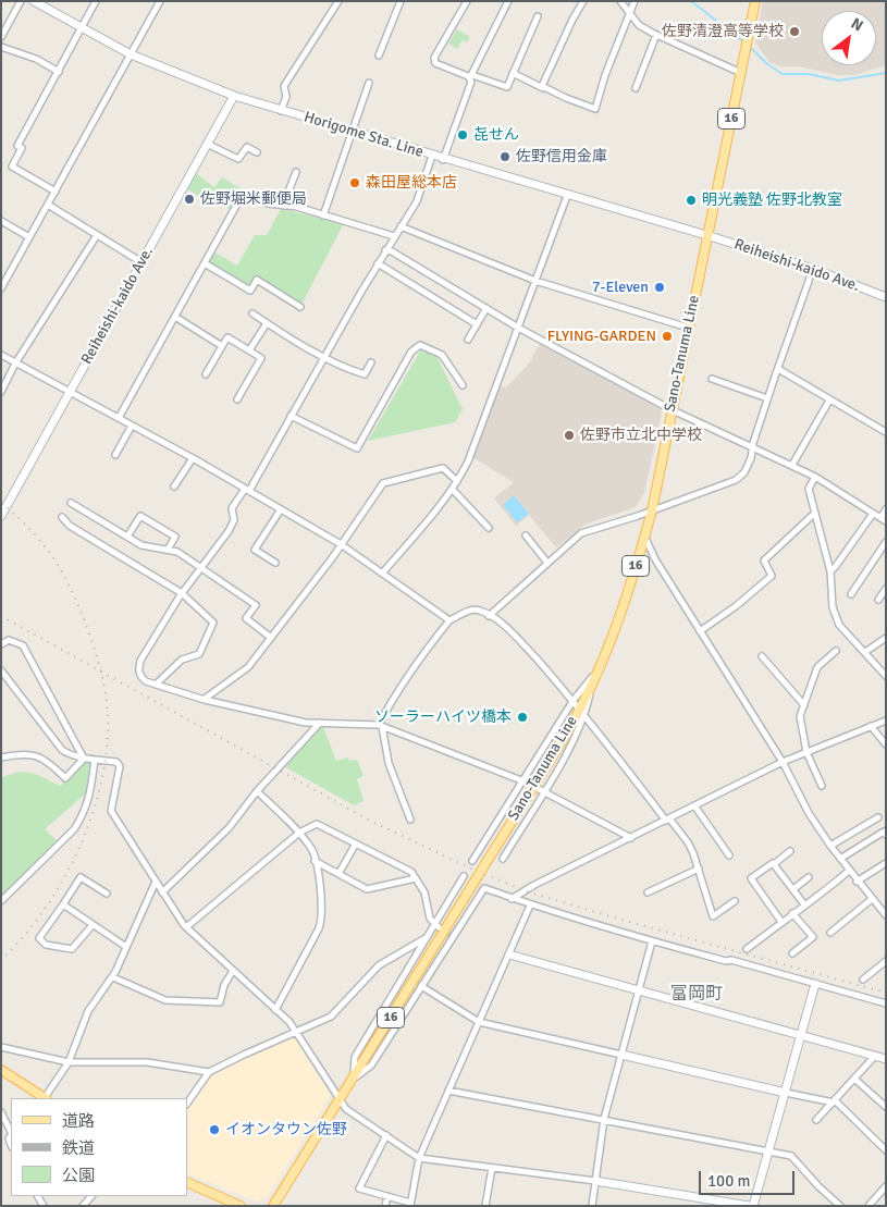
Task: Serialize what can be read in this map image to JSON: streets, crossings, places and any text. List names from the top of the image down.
{
  "streets": {
    "main road": ["16", "Sano-Tanuma Line"],
    "street": ["Horigome Sta. Line", "Reiheishi-kaido Ave."]
  },
  "crossings": [
    ["16", "Sano-Tanuma Line"],
    ["Horigome Sta. Line", "Reiheishi-kaido Ave."],
    ["Horigome Sta. Line", "Sano-Tanuma Line"],
    ["Reiheishi-kaido Ave.", "Sano-Tanuma Line"]
  ],
  "districts": ["富岡町"],
  "places": [
    "佐野清澄高等学校",
    "㐂せん",
    "佐野信用金庫",
    "森田屋総本店",
    "佐野堀米郵便局",
    "明光義塾 佐野北教室",
    "7-Eleven",
    "FLYING-GARDEN",
    "佐野市立北中学校",
    "ソーラーハイツ橋本",
    "イオンタウン佐野"
  ],
  "legend": ["道路", "鉄道", "公園"],
  "scale_bar": "100 m",
  "north": "top right"
}
